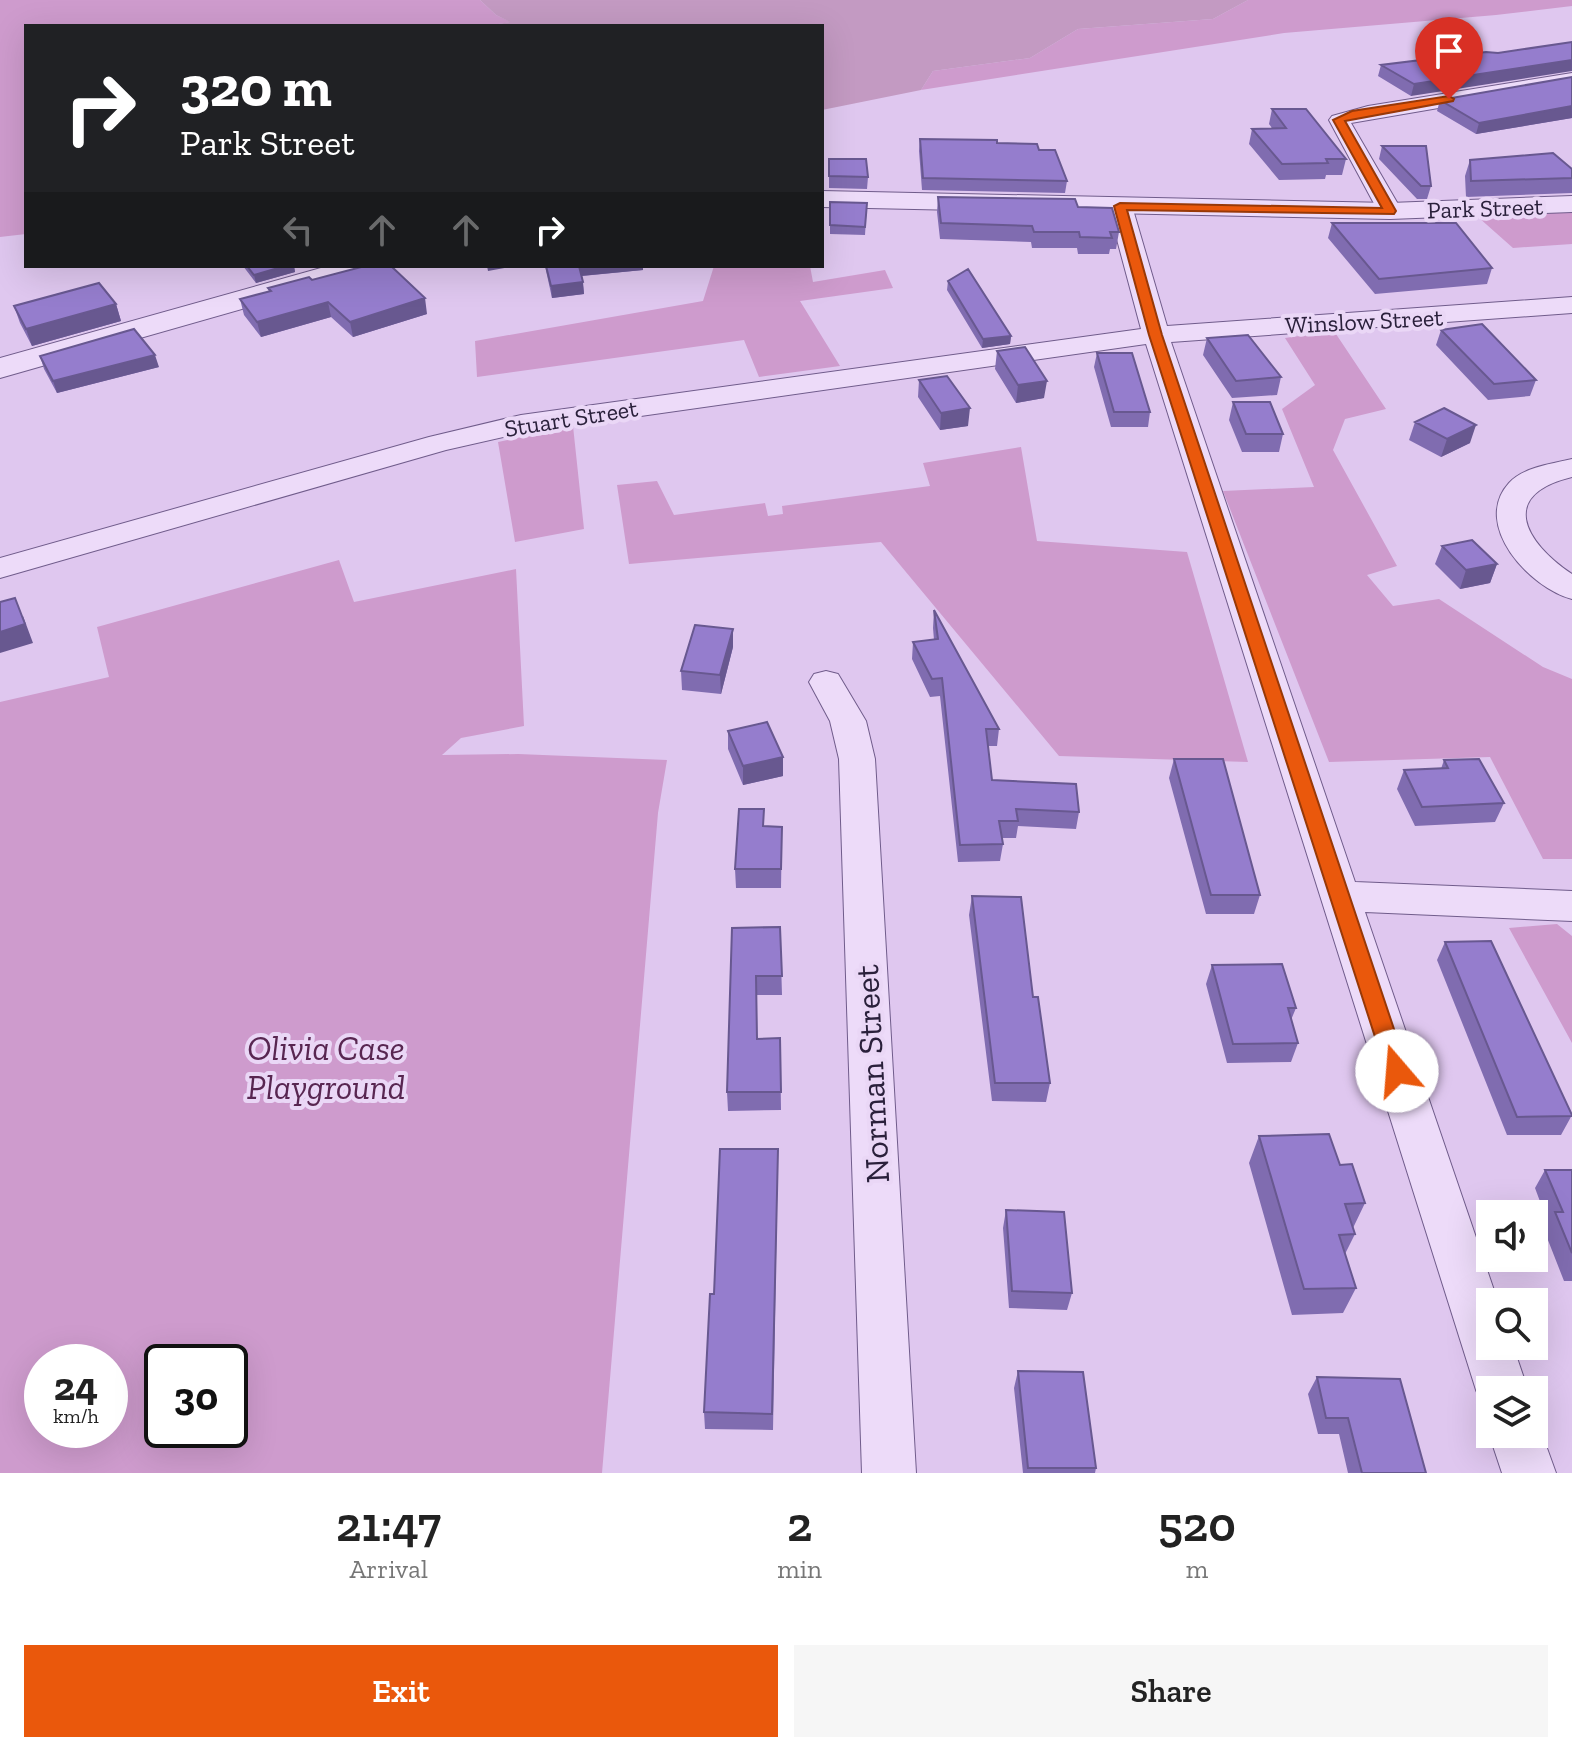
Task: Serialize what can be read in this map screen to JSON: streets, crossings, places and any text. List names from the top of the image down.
{
  "streets": {
    "street": [
      "Park Street",
      "Winslow Street",
      "Stuart Street",
      "Norman Street"
    ]
  },
  "crossings": [
    ["Winslow Street", "Stuart Street"]
  ],
  "parks": ["Olivia Case Playground"],
  "page": {
    "turn": ["320 m", "Park Street"],
    "speed": "24 km/h",
    "limit": "30",
    "eta": [
      "21:47",
      "Arrival",
      "2",
      "min",
      "520",
      "m"
    ],
    "buttons": ["Exit", "Share"]
  }
}
